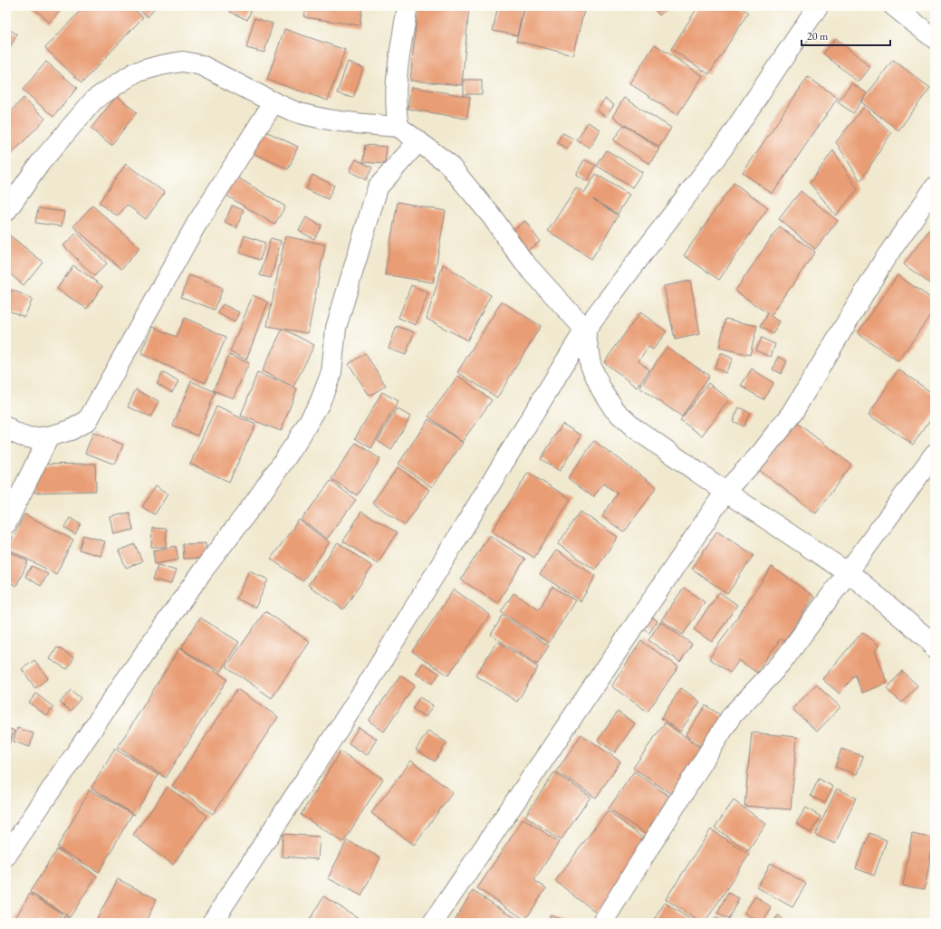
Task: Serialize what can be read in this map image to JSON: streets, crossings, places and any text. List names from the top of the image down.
{
  "scale_bar": "20 m"
}
